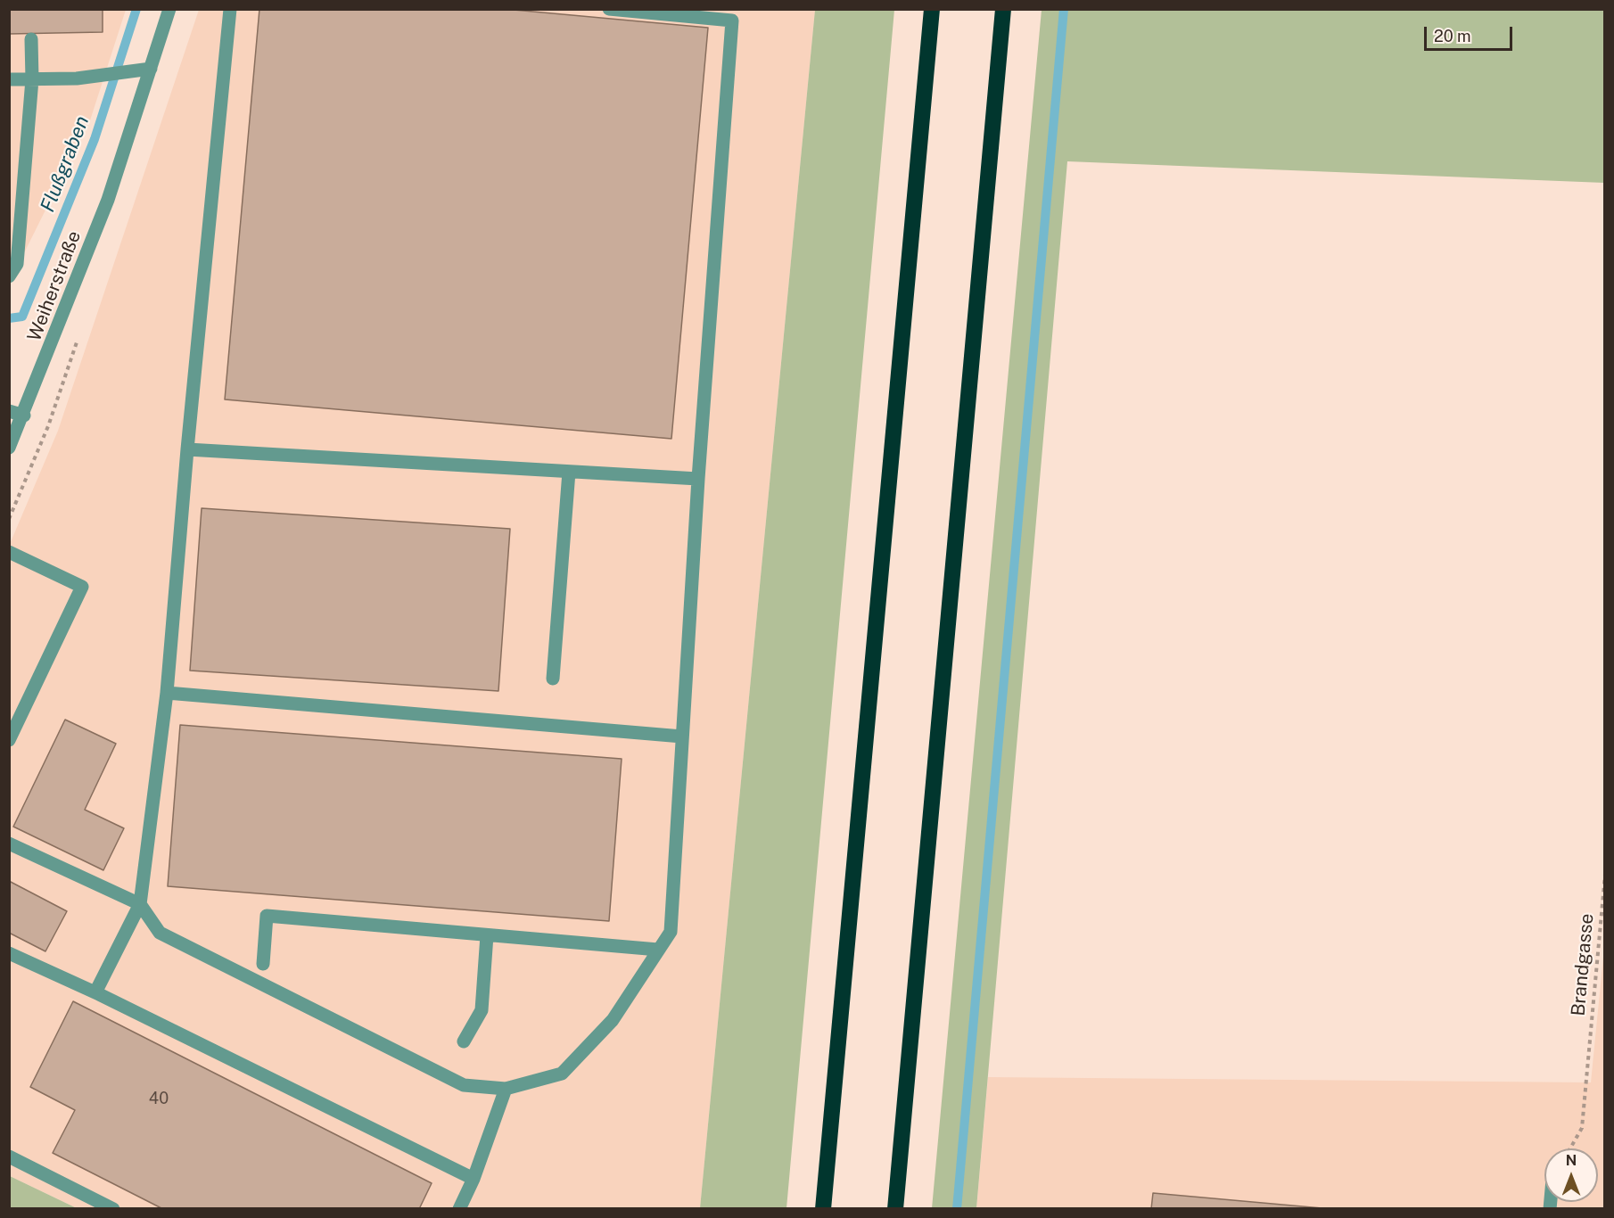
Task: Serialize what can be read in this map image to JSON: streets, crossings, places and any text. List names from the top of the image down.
{
  "streets": {
    "street": ["Weiherstraße"],
    "path": ["Brandgasse"]
  },
  "water": ["Flußgraben"],
  "house_numbers": ["40"],
  "scale_bar": "20 m",
  "north": "top"
}
